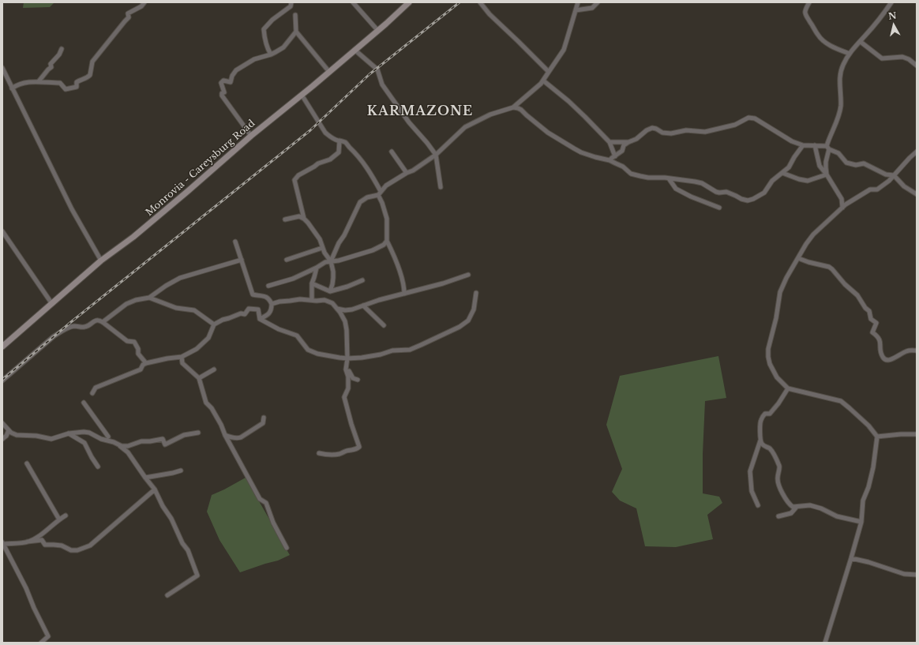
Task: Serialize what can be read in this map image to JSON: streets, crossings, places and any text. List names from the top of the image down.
{
  "streets": {
    "main road": ["Monrovia - Careysburg Road"]
  },
  "districts": ["KARMAZONE"],
  "north": "top"
}
